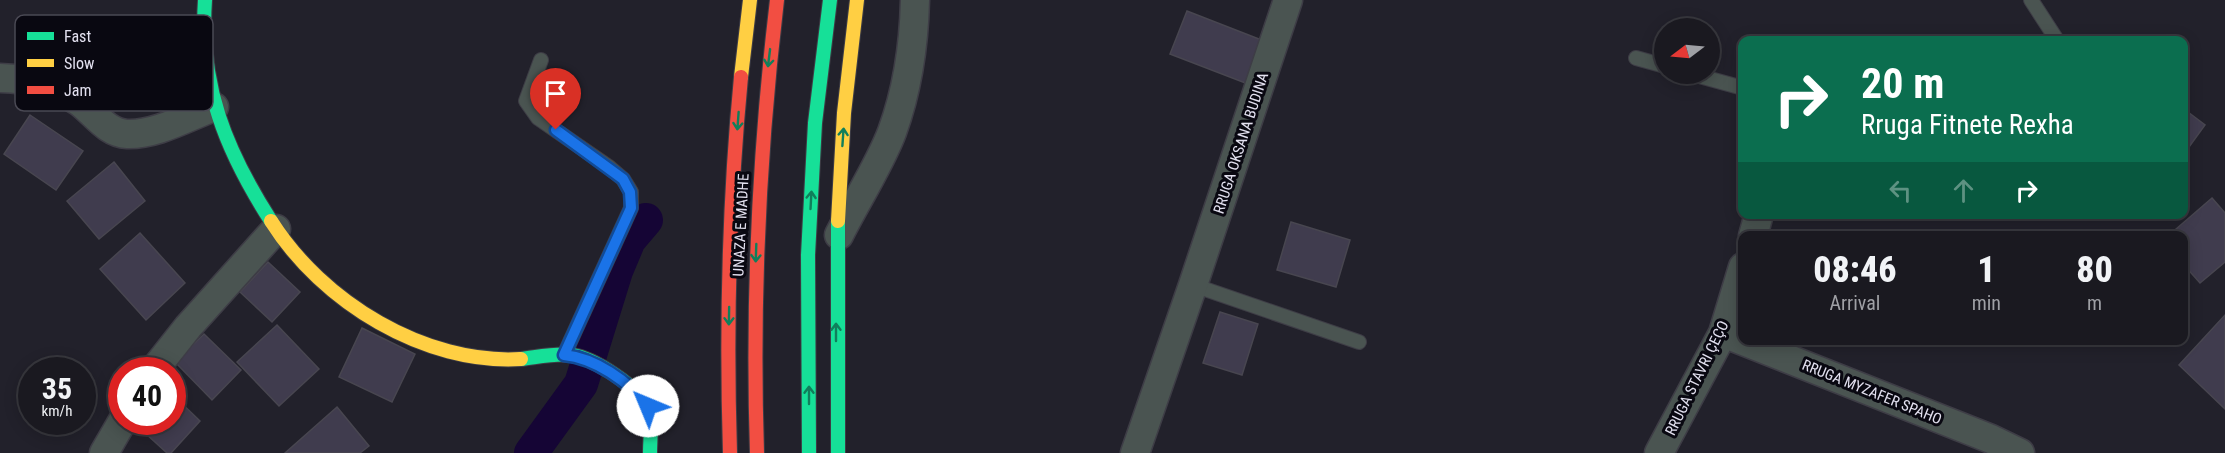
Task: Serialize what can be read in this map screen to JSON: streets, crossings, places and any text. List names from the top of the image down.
{
  "streets": {
    "main road": ["UNAZA E MADHE"],
    "street": ["RRUGA OKSANA BUDINA", "RRUGA STAVRI ÇEÇO", "RRUGA MYZAFER SPAHO"]
  },
  "crossings": [
    ["RRUGA STAVRI ÇEÇO", "RRUGA MYZAFER SPAHO"]
  ],
  "legend": ["Fast", "Slow", "Jam"],
  "north": "left",
  "page": {
    "turn": ["20 m", "Rruga Fitnete Rexha"],
    "eta": [
      "08:46",
      "Arrival",
      "1",
      "min",
      "80",
      "m"
    ],
    "speed": "35 km/h",
    "limit": "40"
  }
}
